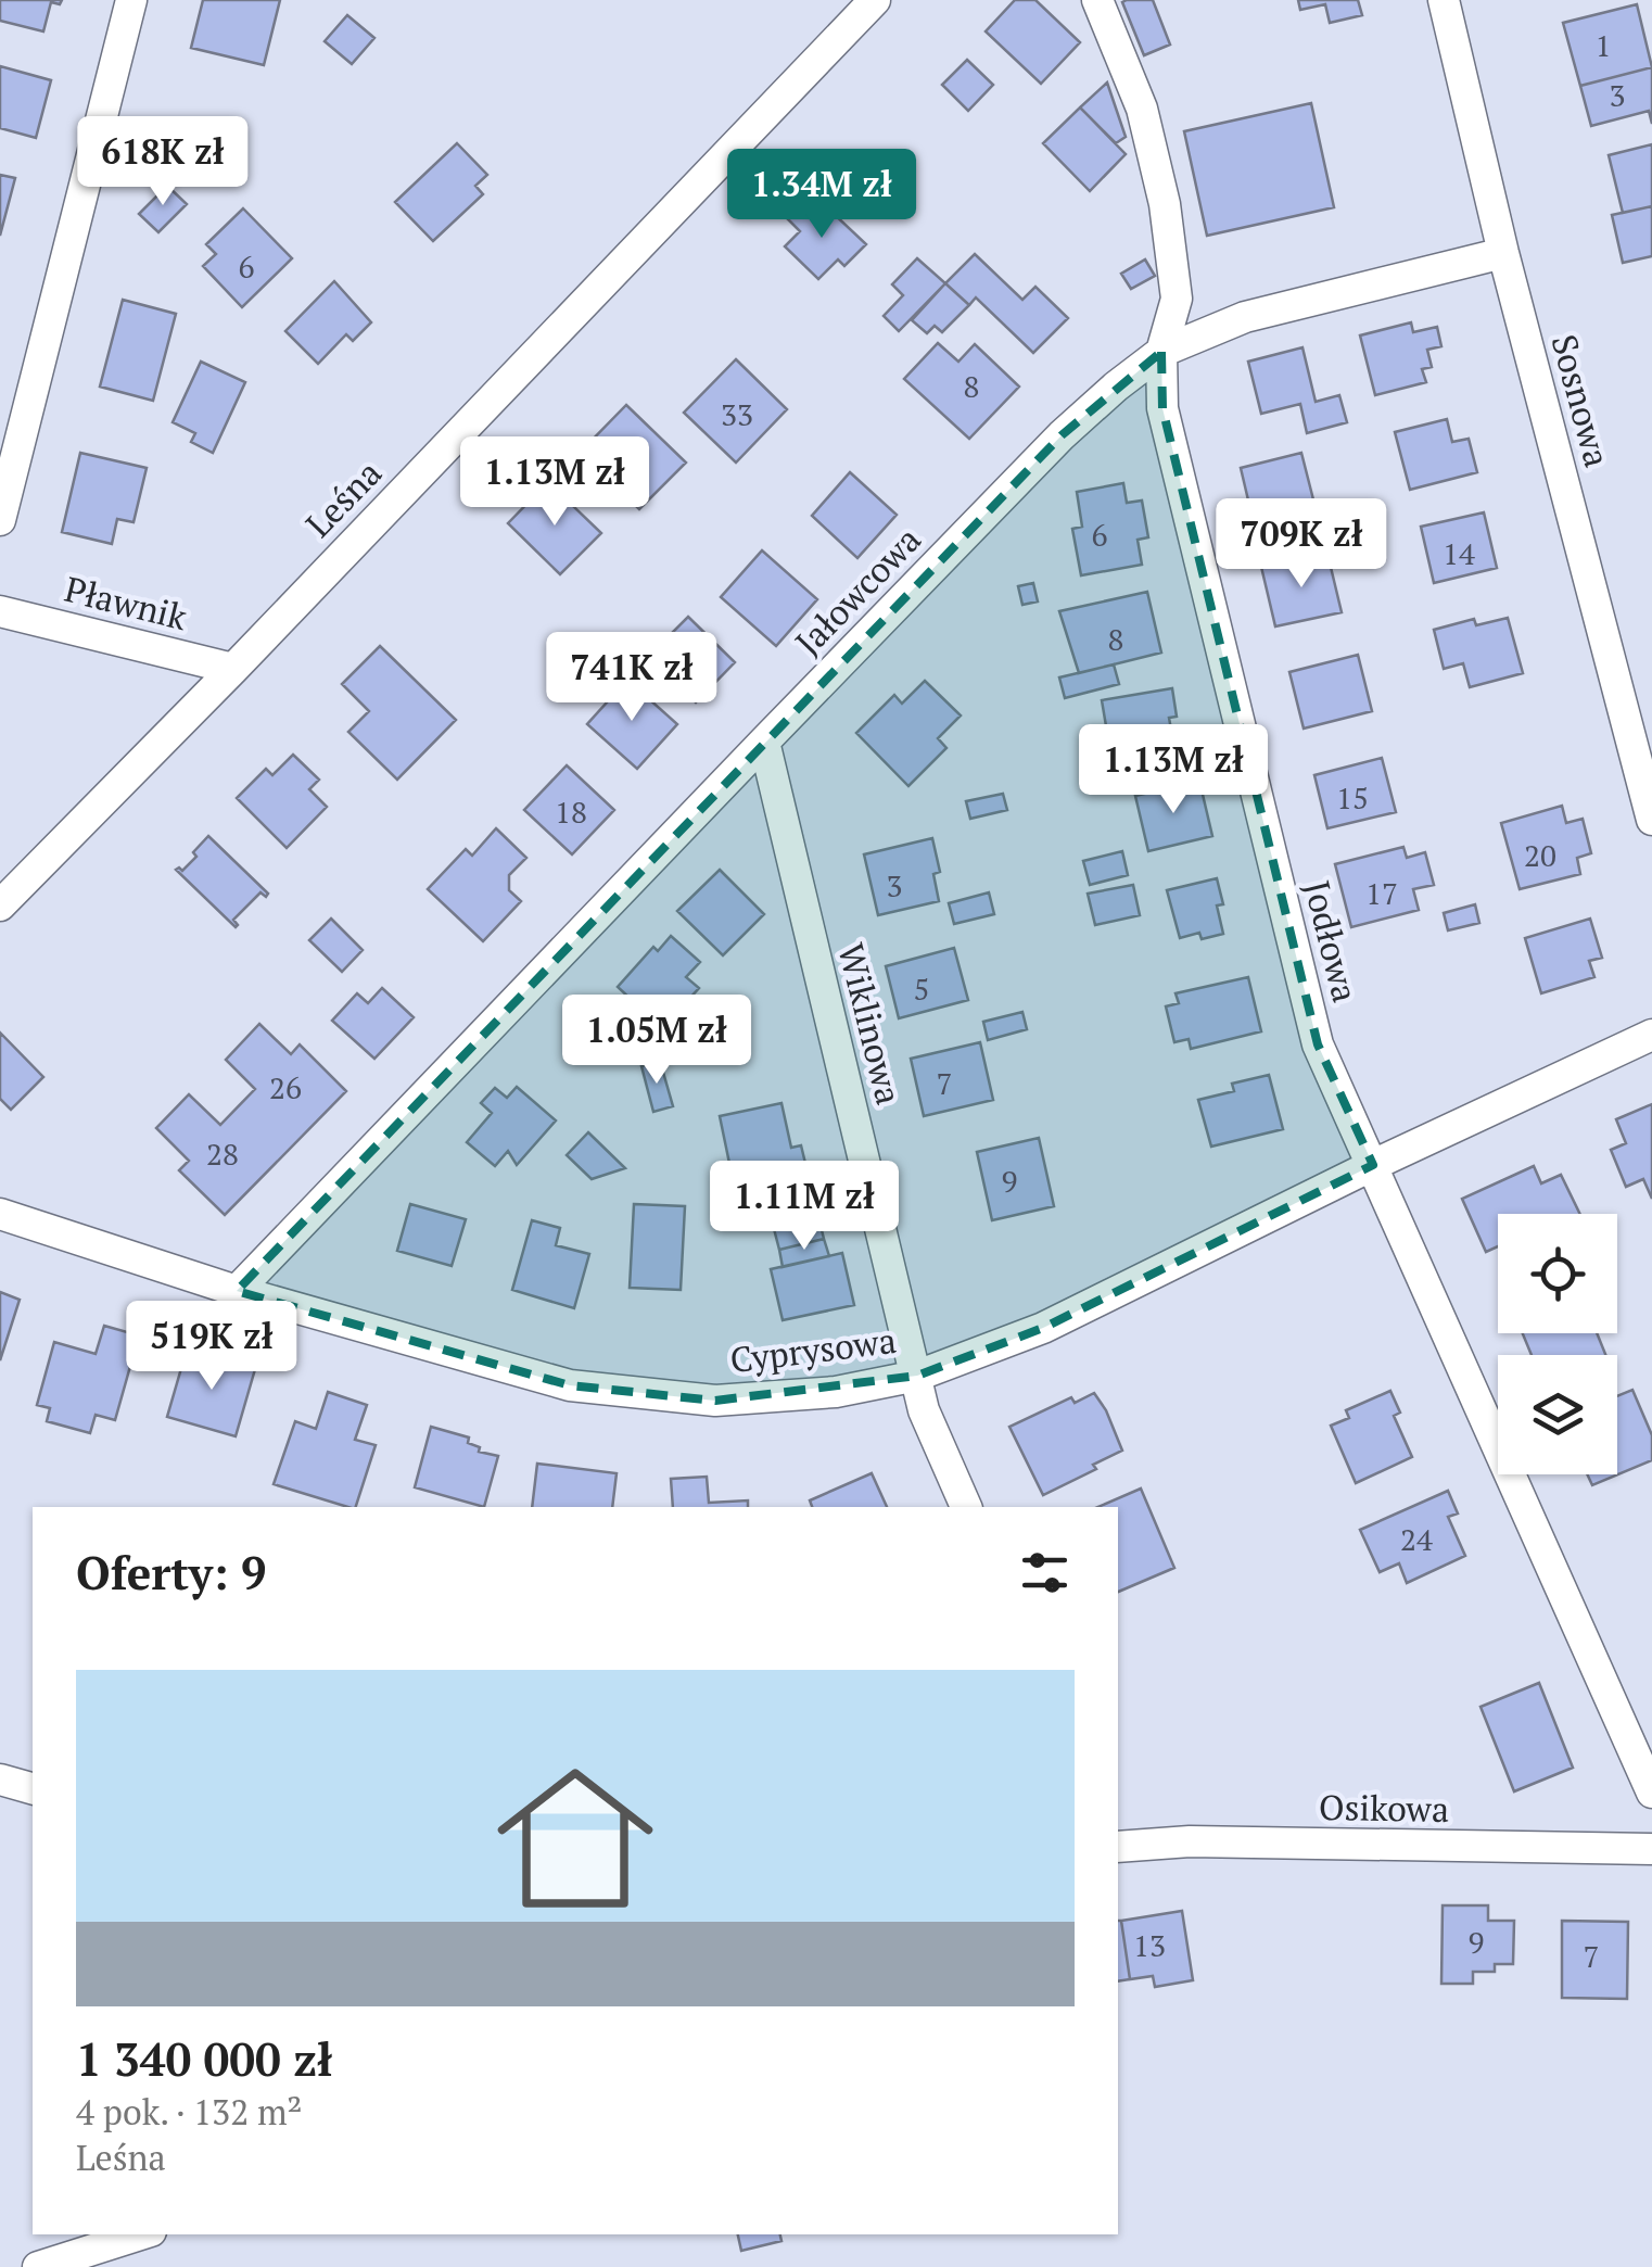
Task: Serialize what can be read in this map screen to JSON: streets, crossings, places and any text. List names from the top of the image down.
{
  "streets": {
    "street": [
      "Sosnowa",
      "Leśna",
      "Jałowcowa",
      "Pławnik",
      "Jodłowa",
      "Wiklinowa",
      "Cyprysowa",
      "Osikowa"
    ]
  },
  "crossings": [
    ["Sosnowa", "Jałowcowa"],
    ["Leśna", "Pławnik"],
    ["Jałowcowa", "Jodłowa"],
    ["Jałowcowa", "Wiklinowa"],
    ["Jałowcowa", "Cyprysowa"],
    ["Jodłowa", "Cyprysowa"],
    ["Wiklinowa", "Cyprysowa"]
  ],
  "house_numbers": [
    "1",
    "3",
    "6",
    "8",
    "33",
    "6",
    "14",
    "8",
    "15",
    "18",
    "20",
    "3",
    "17",
    "5",
    "7",
    "26",
    "28",
    "9",
    "24",
    "9",
    "13",
    "7"
  ],
  "page": {
    "price": [
      "618K zł",
      "1.34M zł",
      "1.13M zł",
      "709K zł",
      "741K zł",
      "1.13M zł",
      "1.05M zł",
      "1.11M zł",
      "519K zł"
    ],
    "heading": "Oferty: 9",
    "list": [
      {
        "name": "1 340 000 zł",
        "note": "4 pok. · 132 m² · Leśna"
      }
    ]
  }
}
